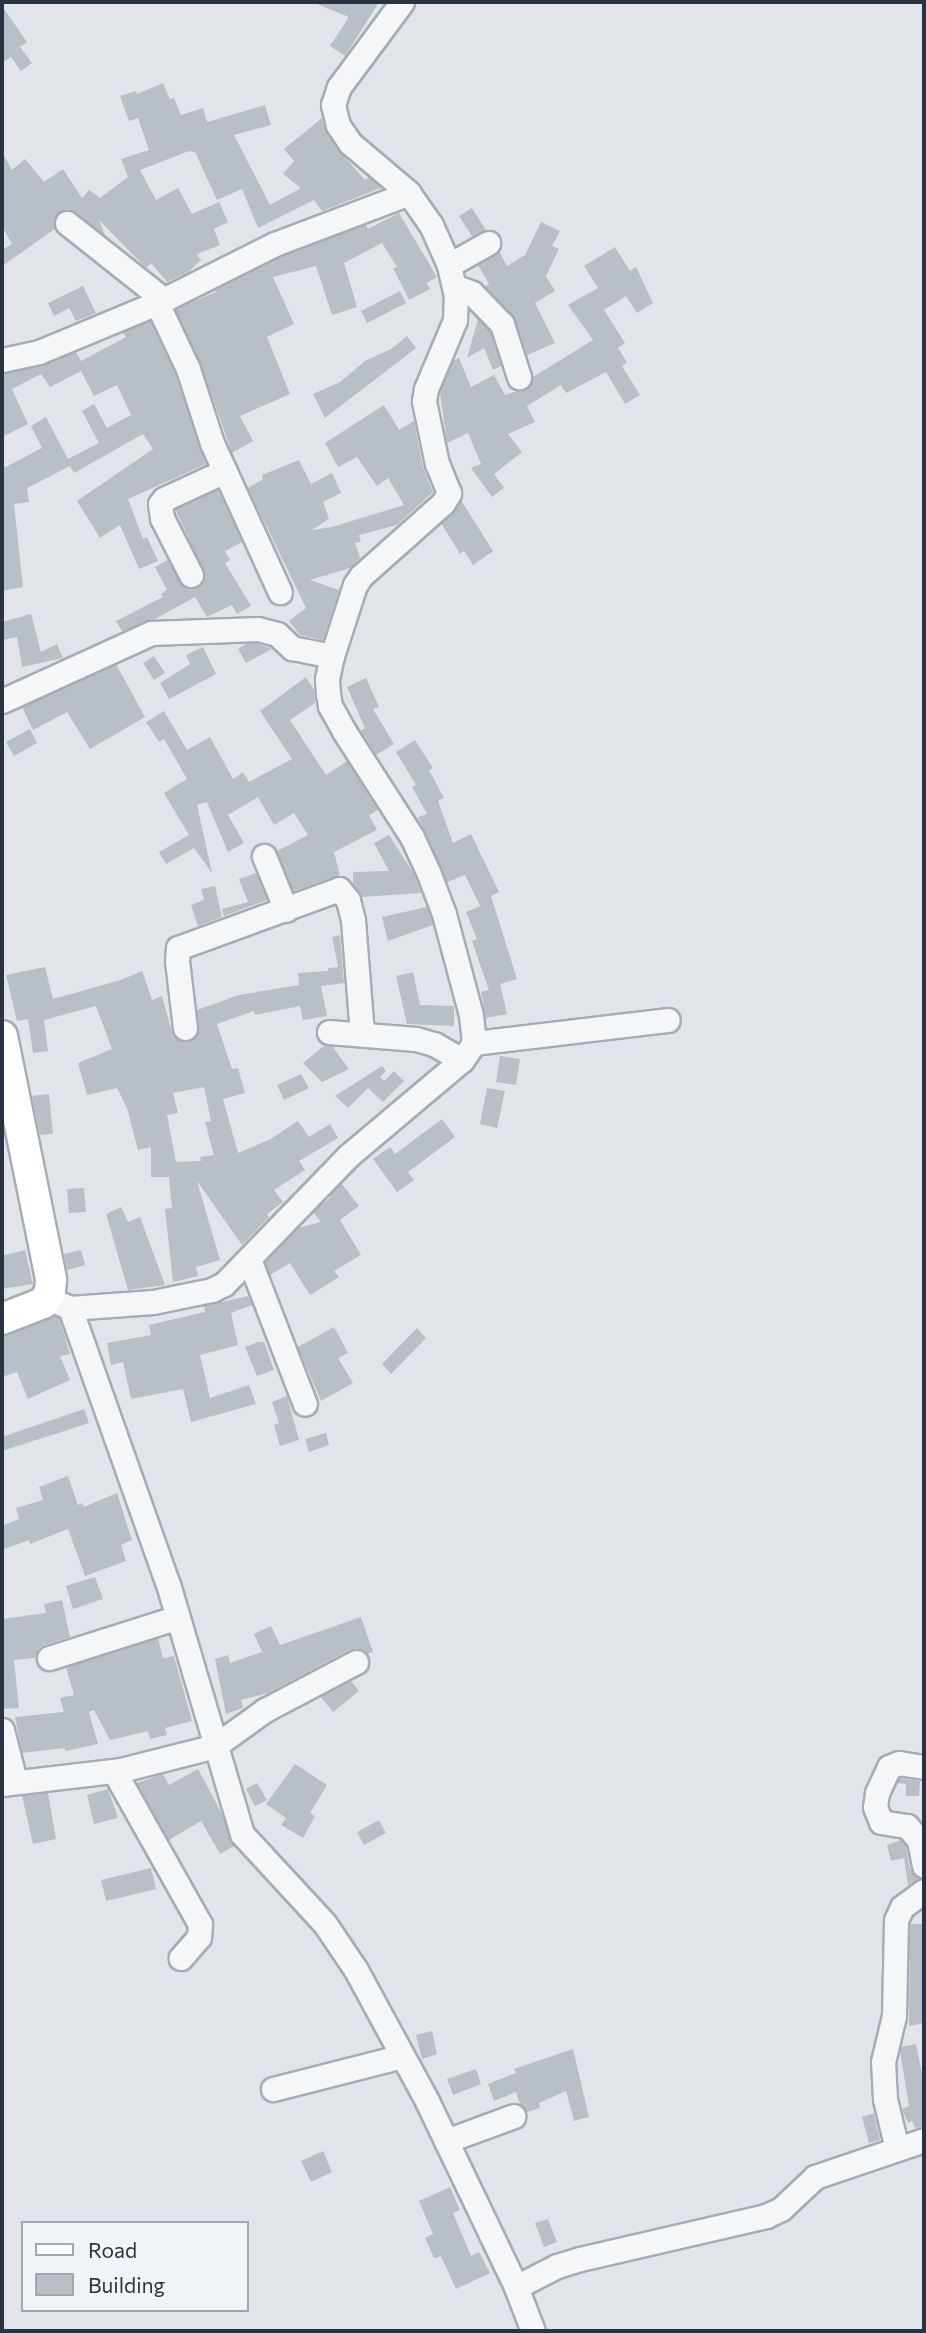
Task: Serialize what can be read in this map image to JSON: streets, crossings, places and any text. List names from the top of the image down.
{
  "legend": ["Road", "Building"]
}
